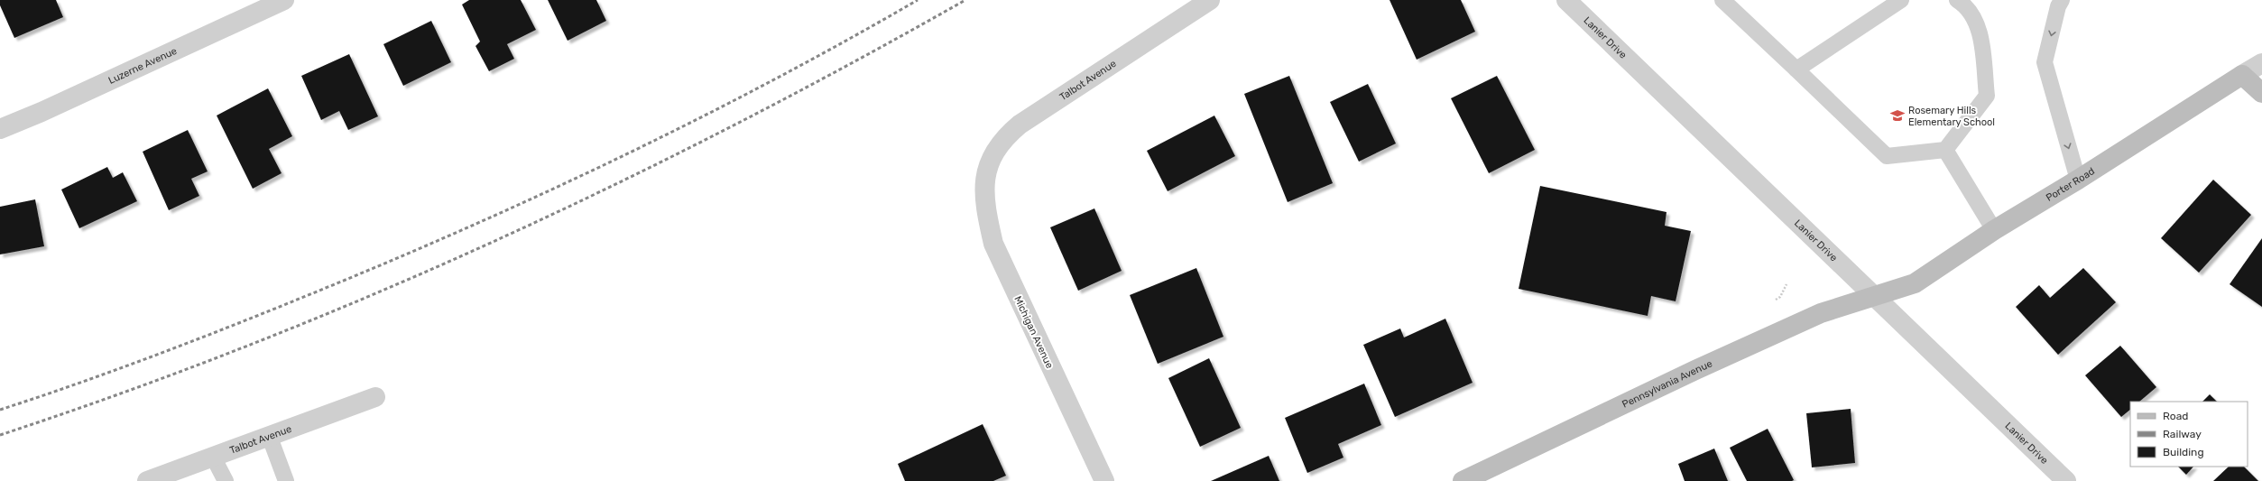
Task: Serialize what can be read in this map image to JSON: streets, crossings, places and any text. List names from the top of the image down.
{
  "streets": {
    "street": [
      "Lanier Drive",
      "Luzerne Avenue",
      "Talbot Avenue",
      "Porter Road",
      "Michigan Avenue",
      "Pennsylvania Avenue"
    ]
  },
  "crossings": [
    ["Lanier Drive", "Porter Road"],
    ["Lanier Drive", "Pennsylvania Avenue"],
    ["Talbot Avenue", "Michigan Avenue"],
    ["Porter Road", "Pennsylvania Avenue"]
  ],
  "places": {
    "school or university": ["Rosemary Hills Elementary School"]
  },
  "legend": ["Road", "Railway", "Building"]
}
